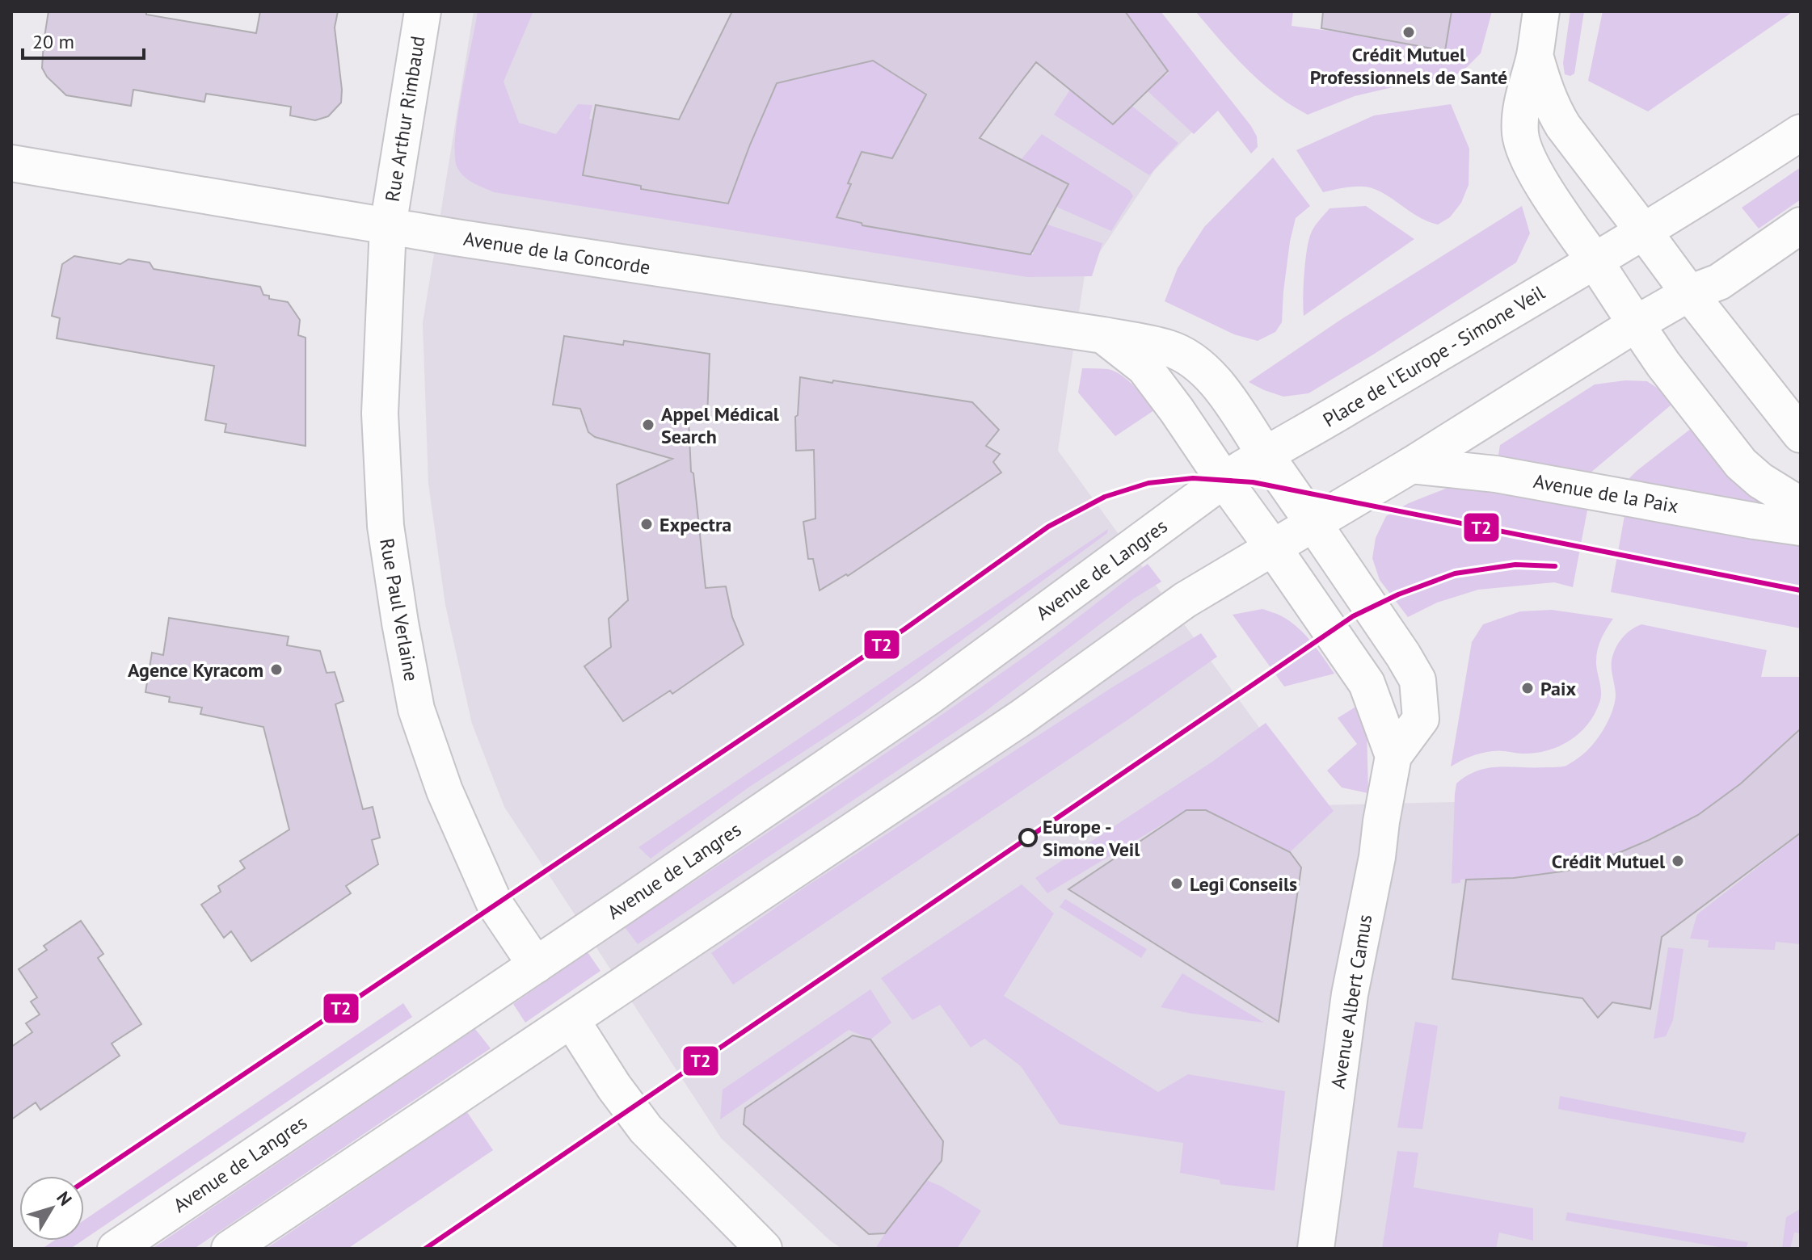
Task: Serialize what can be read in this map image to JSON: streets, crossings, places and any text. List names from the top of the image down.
{
  "streets": {
    "street": [
      "Rue Arthur Rimbaud",
      "Avenue de la Concorde",
      "Place de l'Europe - Simone Veil",
      "Avenue de la Paix",
      "Avenue de Langres",
      "Rue Paul Verlaine",
      "Avenue Albert Camus"
    ]
  },
  "crossings": [
    ["Rue Arthur Rimbaud", "Avenue de la Concorde"],
    ["Rue Arthur Rimbaud", "Rue Paul Verlaine"],
    ["Avenue de la Concorde", "Place de l'Europe - Simone Veil"],
    ["Avenue de la Concorde", "Avenue de Langres"],
    ["Avenue de la Concorde", "Rue Paul Verlaine"],
    ["Avenue de la Concorde", "Avenue Albert Camus"],
    ["Place de l'Europe - Simone Veil", "Avenue de Langres"],
    ["Avenue de Langres", "Rue Paul Verlaine"]
  ],
  "places": [
    "Crédit Mutuel Professionnels de Santé",
    "Appel Médical Search",
    "Expectra",
    "Agence Kyracom",
    "Paix",
    "Europe - Simone Veil",
    "Crédit Mutuel",
    "Legi Conseils"
  ],
  "lines": ["transit line T2"],
  "scale_bar": "20 m",
  "north": "top right"
}
